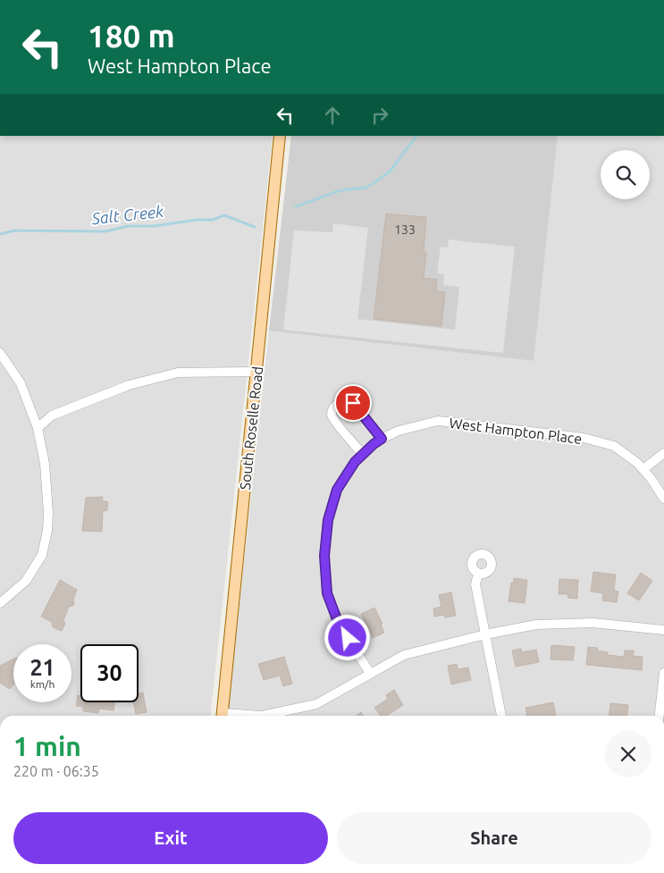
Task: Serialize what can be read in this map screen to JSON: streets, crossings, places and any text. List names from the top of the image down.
{
  "streets": {
    "main road": ["South Roselle Road"],
    "street": ["West Hampton Place"]
  },
  "water": ["Salt Creek"],
  "house_numbers": ["133"],
  "page": {
    "turn": ["180 m", "West Hampton Place"],
    "speed": "21 km/h",
    "limit": "30",
    "heading": ["1 min", "220 m · 06:35"],
    "buttons": ["Exit", "Share"]
  }
}
